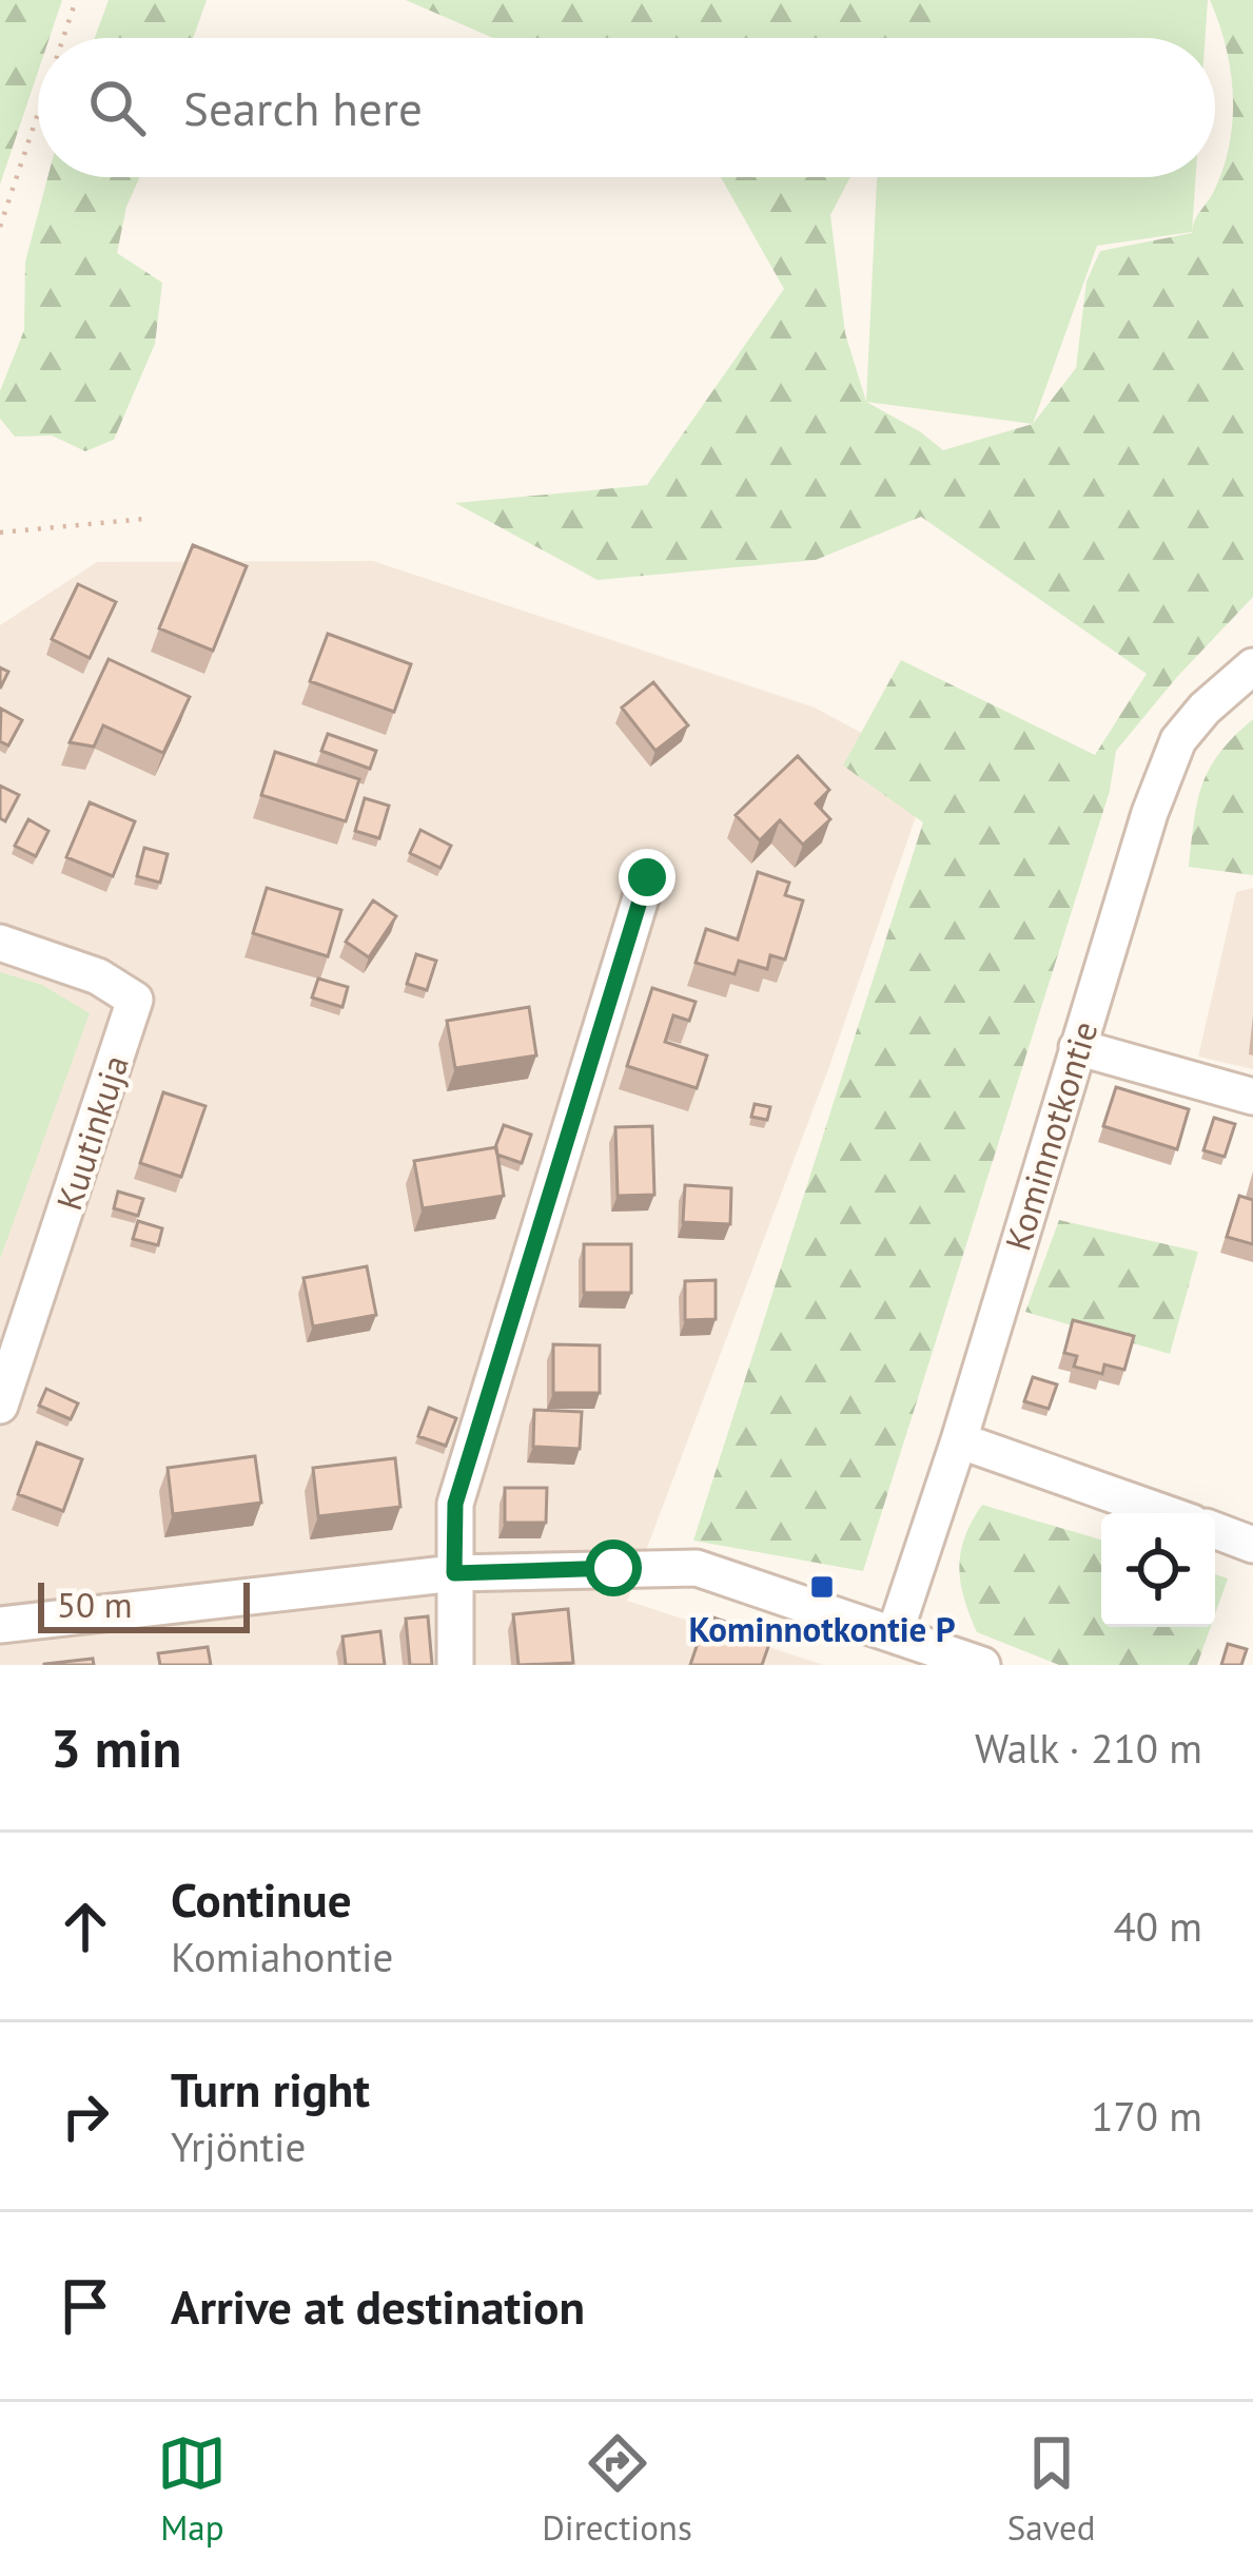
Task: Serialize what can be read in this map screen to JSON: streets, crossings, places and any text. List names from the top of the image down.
{
  "streets": {
    "street": ["Kuutinkuja", "Kominnotkontie"]
  },
  "places": {
    "transit": ["Kominnotkontie P"]
  },
  "scale_bar": "50 m",
  "page": {
    "search": "Search here",
    "scale": "50 m",
    "heading": ["3 min", "Walk · 210 m"],
    "list": [
      ["Continue", "Komiahontie", "40 m"],
      ["Turn right", "Yrjöntie", "170 m"],
      "Arrive at destination"
    ],
    "nav": ["Map", "Directions", "Saved"]
  }
}
